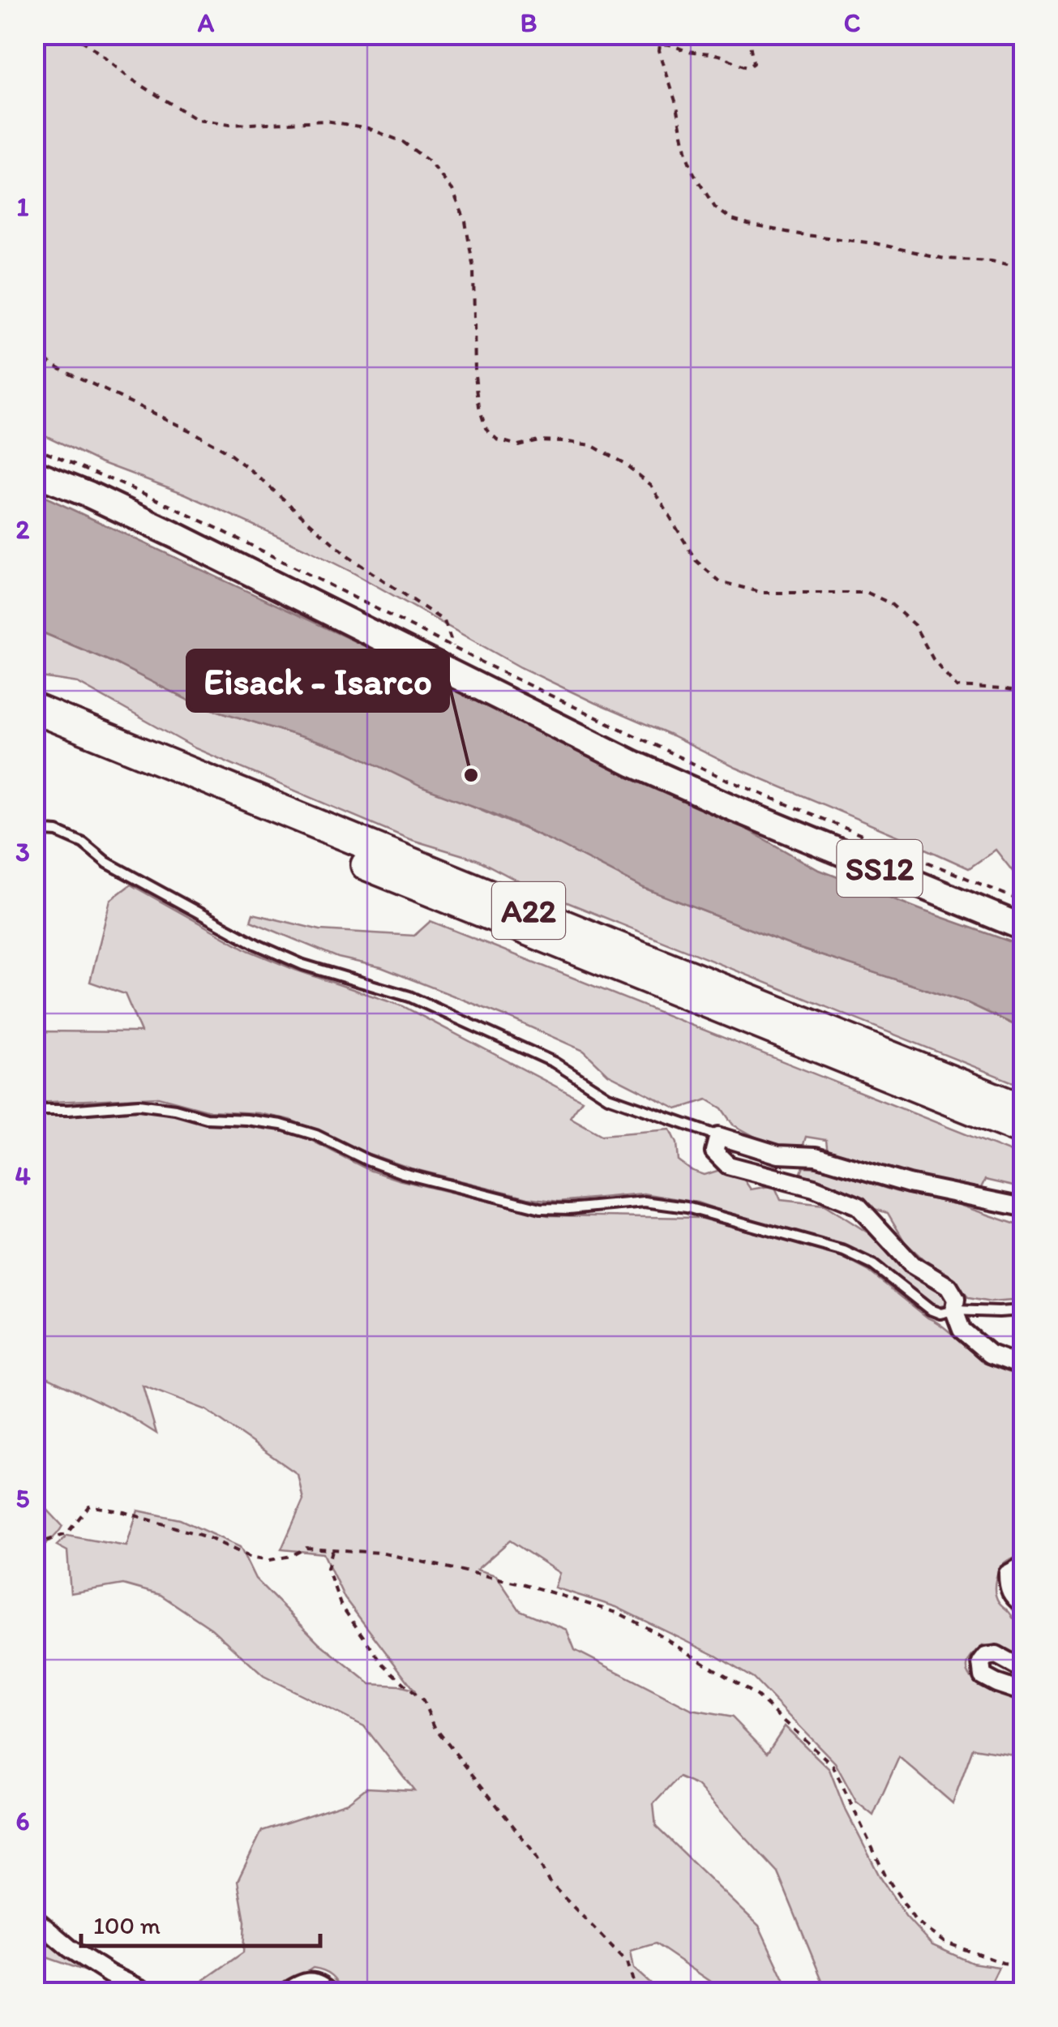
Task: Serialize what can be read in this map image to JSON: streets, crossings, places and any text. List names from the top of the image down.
{
  "streets": {
    "highway": ["A22"],
    "main road": ["SS12"]
  },
  "places": ["Eisack - Isarco"],
  "scale_bar": "100 m",
  "grid": {
    "columns": ["A", "B", "C"],
    "rows": [
      "1",
      "2",
      "3",
      "4",
      "5",
      "6"
    ]
  }
}
